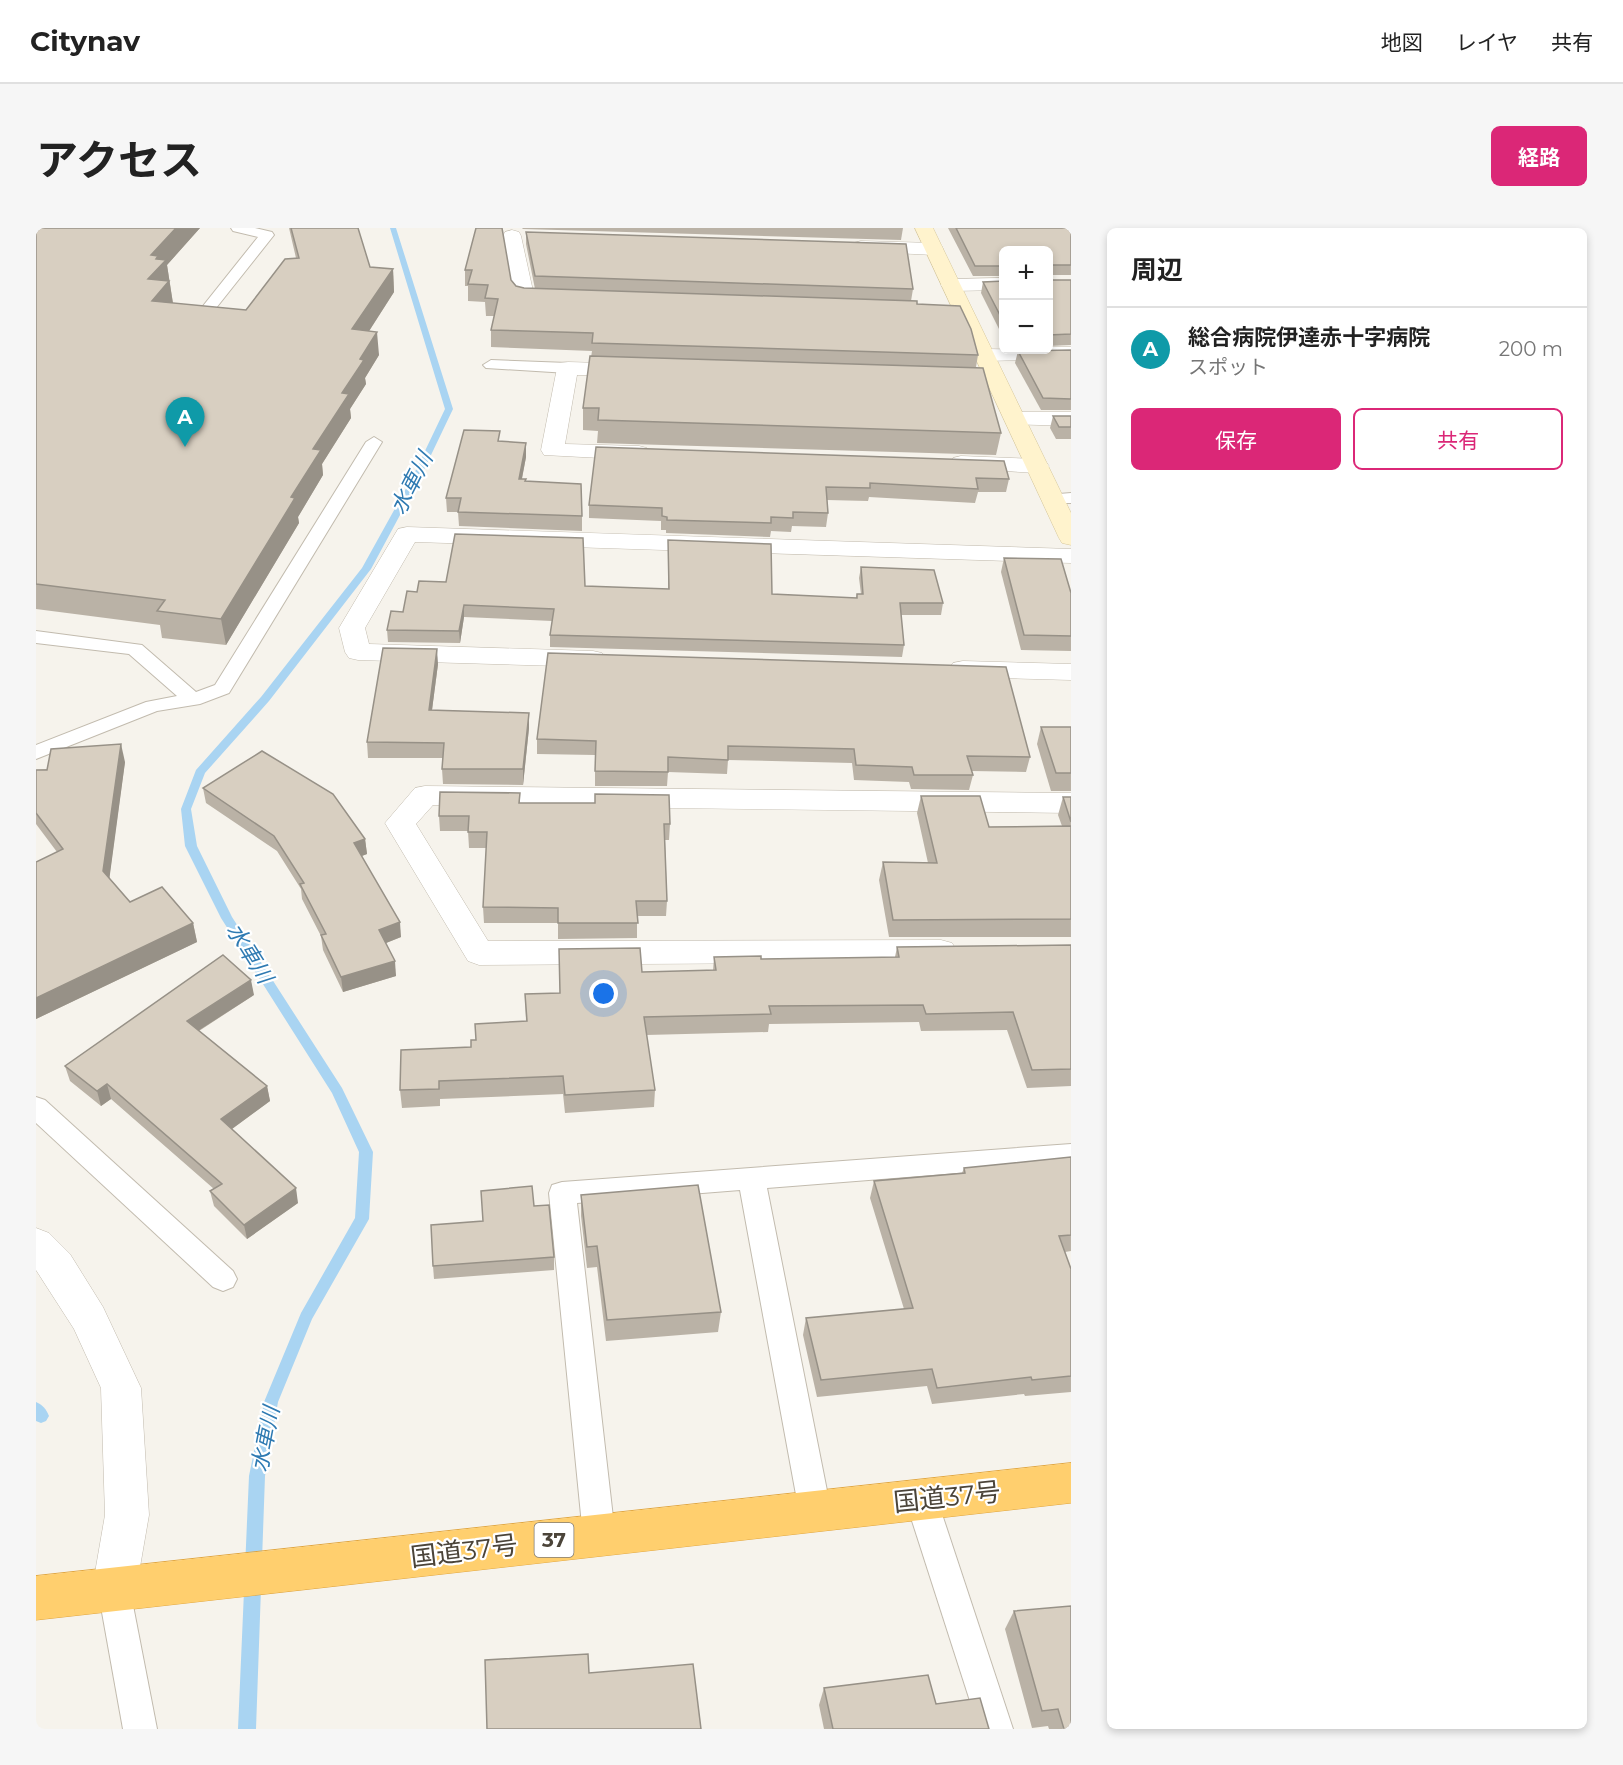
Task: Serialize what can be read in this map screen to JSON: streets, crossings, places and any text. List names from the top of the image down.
{
  "streets": {
    "highway": ["国道37号", "37"]
  },
  "water": ["水車川"],
  "page": {
    "header": "Citynav",
    "nav": ["地図", "レイヤ", "共有"],
    "title": "アクセス",
    "buttons": [
      "経路",
      ["保存", "共有"]
    ],
    "heading": "周辺",
    "map_buttons": ["+", "−"],
    "list": [
      {
        "mark": "A",
        "name": "総合病院伊達赤十字病院",
        "note": "スポット",
        "value": "200 m"
      }
    ],
    "pins": "A"
  }
}
